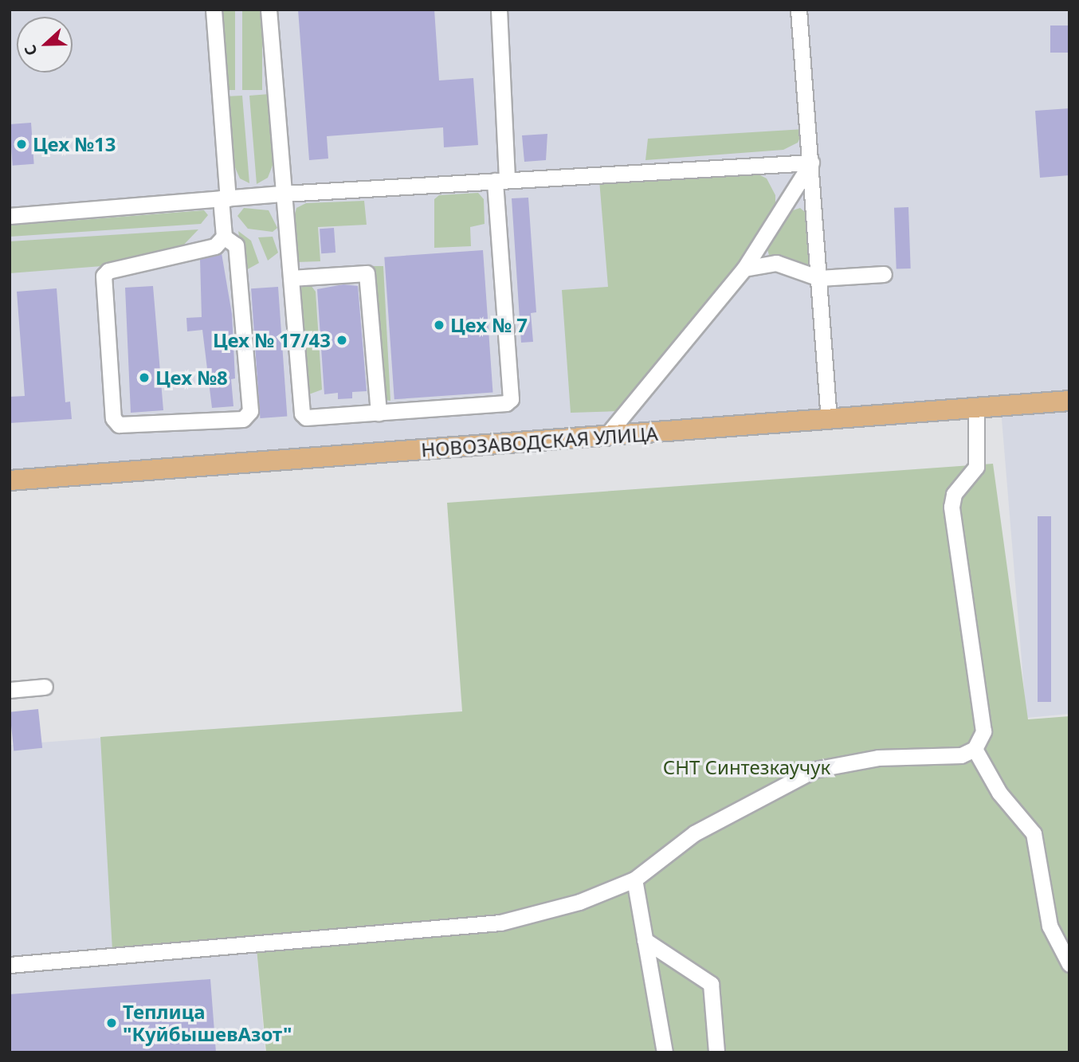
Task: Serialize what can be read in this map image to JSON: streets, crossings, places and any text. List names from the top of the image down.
{
  "streets": {
    "main road": ["НОВОЗАВОДСКАЯ УЛИЦА"]
  },
  "parks": ["СНТ Синтезкаучук"],
  "places": [
    "Цех №13",
    "Цех № 7",
    "Цех № 17/43",
    "Цех №8",
    "Теплица \"КуйбышевАзот\""
  ],
  "north": "left"
}
